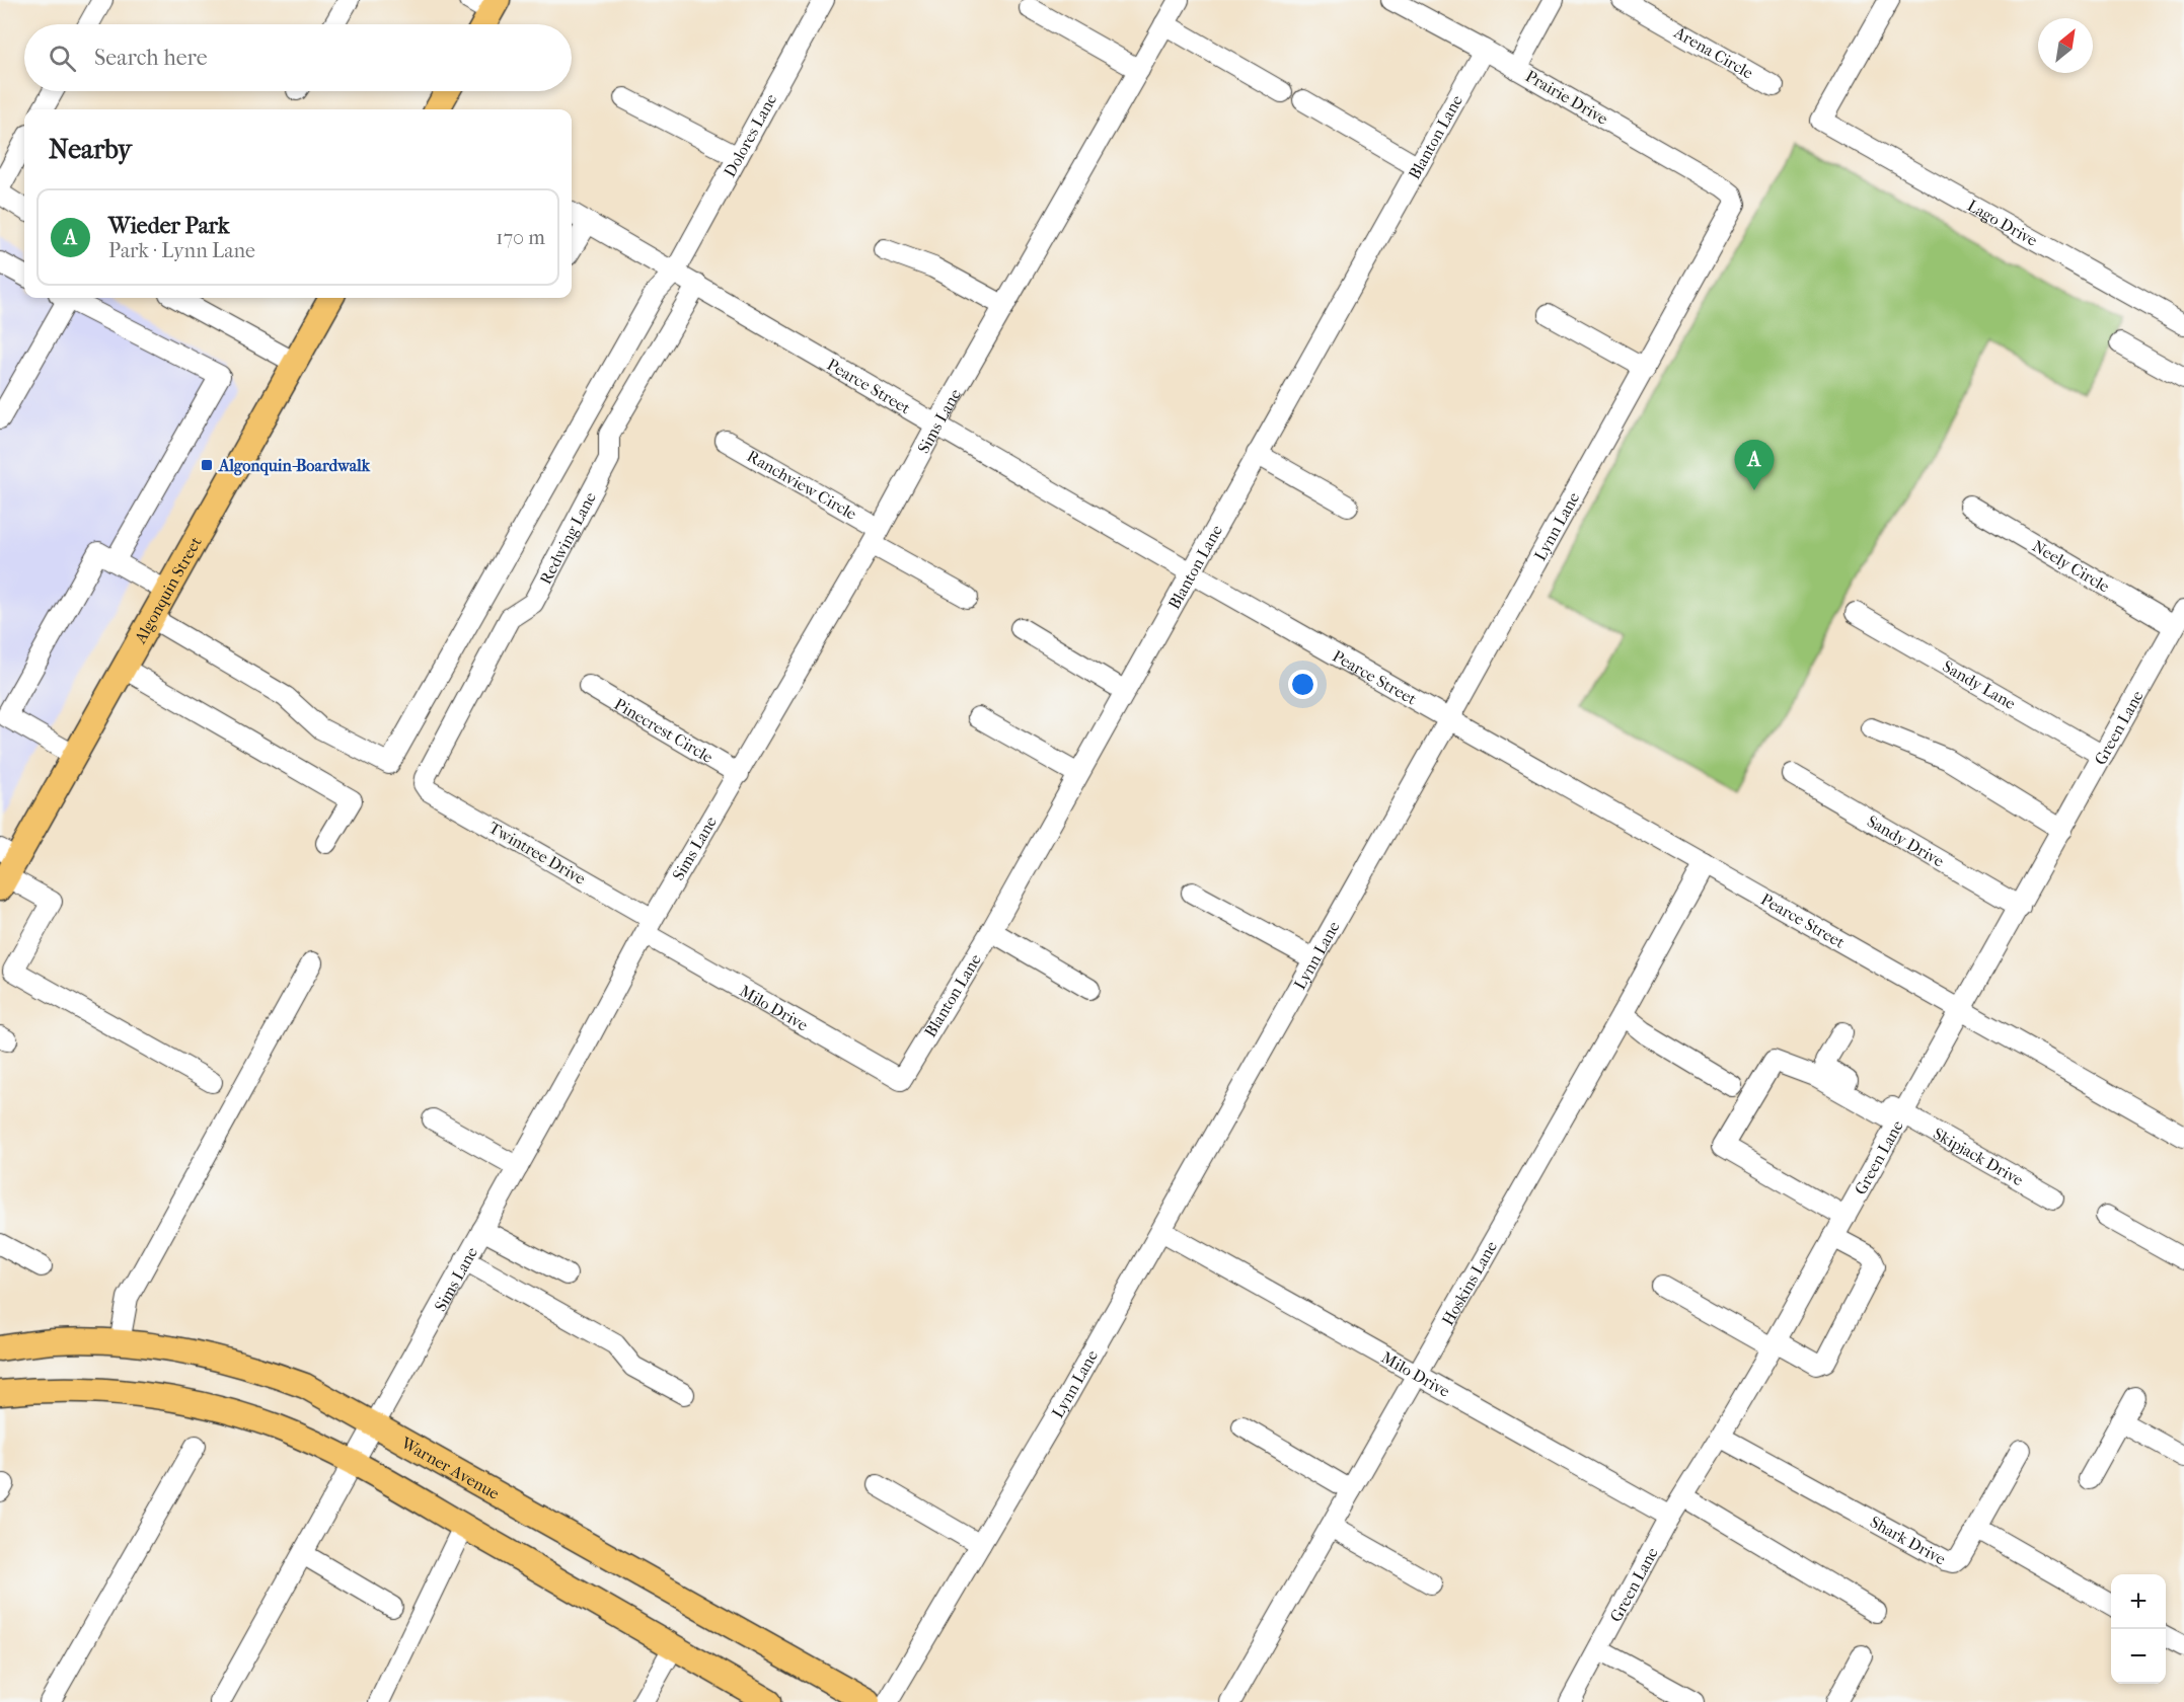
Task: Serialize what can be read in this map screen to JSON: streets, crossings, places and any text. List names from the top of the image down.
{
  "streets": {
    "main road": ["Algonquin Street", "Warner Avenue"],
    "street": [
      "Arena Circle",
      "Prairie Drive",
      "Dolores Lane",
      "Blanton Lane",
      "Lago Drive",
      "Pearce Street",
      "Sims Lane",
      "Ranchview Circle",
      "Lynn Lane",
      "Redwing Lane",
      "Neely Circle",
      "Sandy Lane",
      "Green Lane",
      "Pinecrest Circle",
      "Sandy Drive",
      "Twintree Drive",
      "Milo Drive",
      "Skipjack Drive",
      "Hoskins Lane",
      "Shark Drive"
    ]
  },
  "crossings": [
    ["Prairie Drive", "Blanton Lane"],
    ["Prairie Drive", "Lynn Lane"],
    ["Dolores Lane", "Pearce Street"],
    ["Dolores Lane", "Algonquin Street"],
    ["Blanton Lane", "Pearce Street"],
    ["Blanton Lane", "Milo Drive"],
    ["Pearce Street", "Sims Lane"],
    ["Pearce Street", "Lynn Lane"],
    ["Pearce Street", "Redwing Lane"],
    ["Pearce Street", "Green Lane"],
    ["Pearce Street", "Hoskins Lane"],
    ["Sims Lane", "Ranchview Circle"],
    ["Sims Lane", "Pinecrest Circle"],
    ["Sims Lane", "Twintree Drive"],
    ["Sims Lane", "Milo Drive"],
    ["Sims Lane", "Warner Avenue"],
    ["Lynn Lane", "Milo Drive"],
    ["Redwing Lane", "Twintree Drive"],
    ["Neely Circle", "Green Lane"],
    ["Sandy Lane", "Green Lane"],
    ["Green Lane", "Sandy Drive"],
    ["Green Lane", "Milo Drive"],
    ["Green Lane", "Skipjack Drive"],
    ["Green Lane", "Shark Drive"],
    ["Twintree Drive", "Milo Drive"],
    ["Milo Drive", "Hoskins Lane"]
  ],
  "places": {
    "transit": ["Algonquin-Boardwalk"]
  },
  "north": "top right",
  "page": {
    "search": "Search here",
    "heading": "Nearby",
    "list": [
      {
        "mark": "A",
        "name": "Wieder Park",
        "note": "Park · Lynn Lane",
        "value": "170 m"
      }
    ],
    "pins": "A",
    "map_buttons": ["+", "−"]
  }
}
